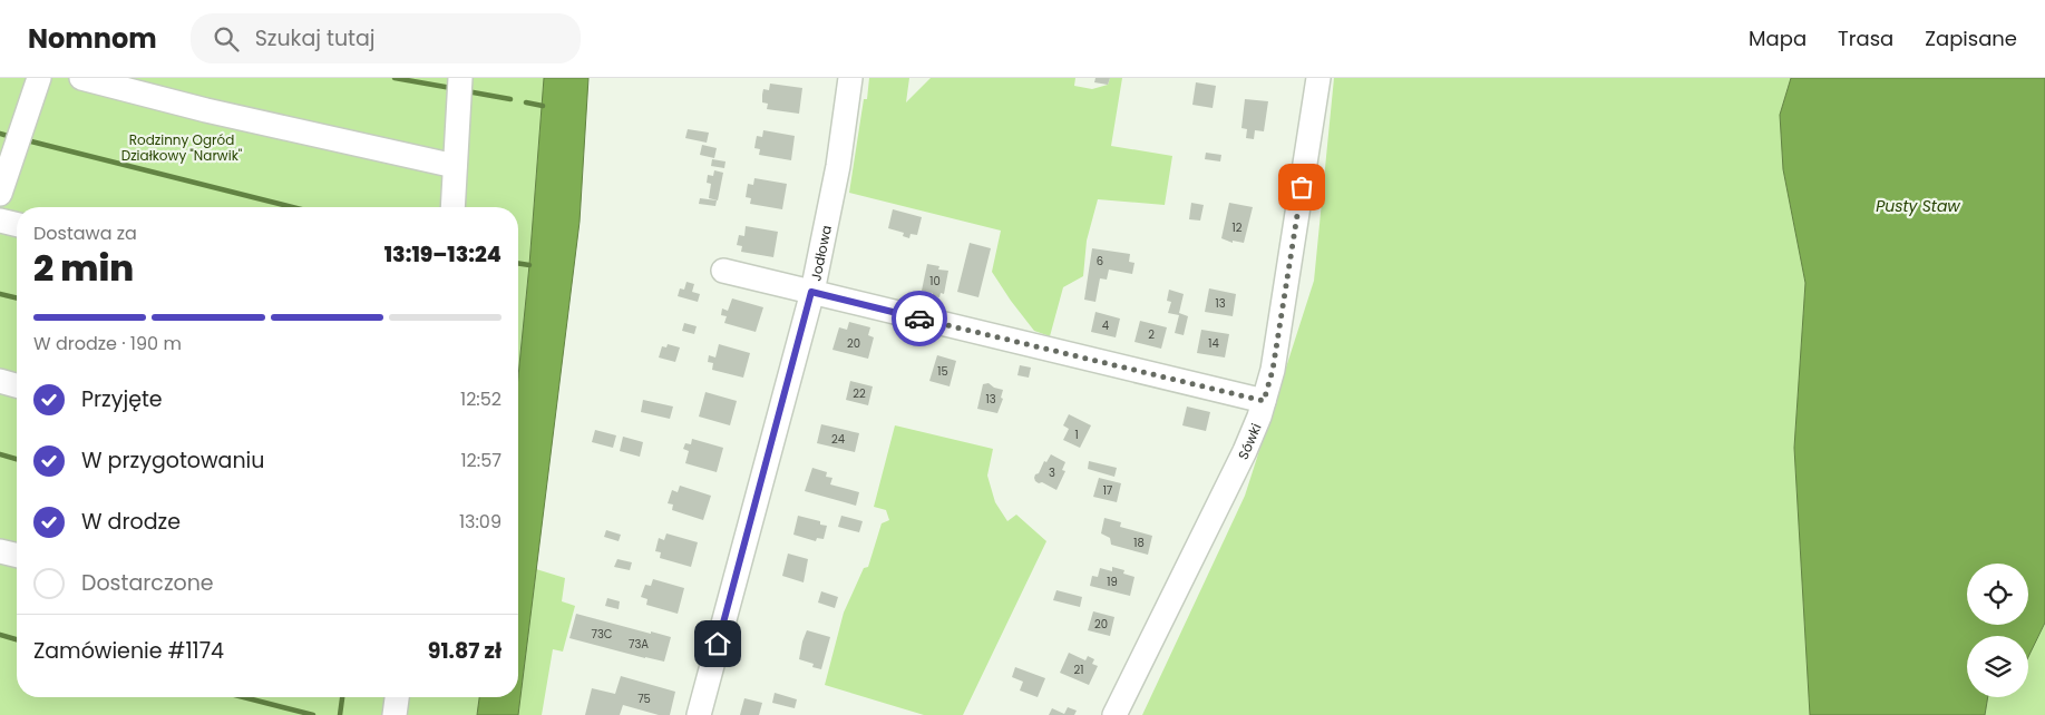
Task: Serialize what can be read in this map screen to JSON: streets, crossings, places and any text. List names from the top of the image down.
{
  "streets": {
    "street": ["Jodłowa", "Sówki"]
  },
  "water": ["Pusty Staw"],
  "parks": ["Rodzinny Ogród Działkowy \"Narwik\""],
  "house_numbers": [
    "12",
    "6",
    "10",
    "13",
    "4",
    "2",
    "20",
    "14",
    "15",
    "22",
    "13",
    "1",
    "24",
    "3",
    "17",
    "18",
    "19",
    "20",
    "73C",
    "73A",
    "21",
    "75"
  ],
  "page": {
    "header": "Nomnom",
    "search": "Szukaj tutaj",
    "nav": ["Mapa", "Trasa", "Zapisane"],
    "heading": ["2 min", "Dostawa za", "13:19–13:24"],
    "panel": ["Zamówienie #1174", "91.87 zł"],
    "bar": "W drodze · 190 m",
    "list": [
      ["Przyjęte", "12:52"],
      ["W przygotowaniu", "12:57"],
      ["W drodze", "13:09"],
      "Dostarczone"
    ]
  }
}
